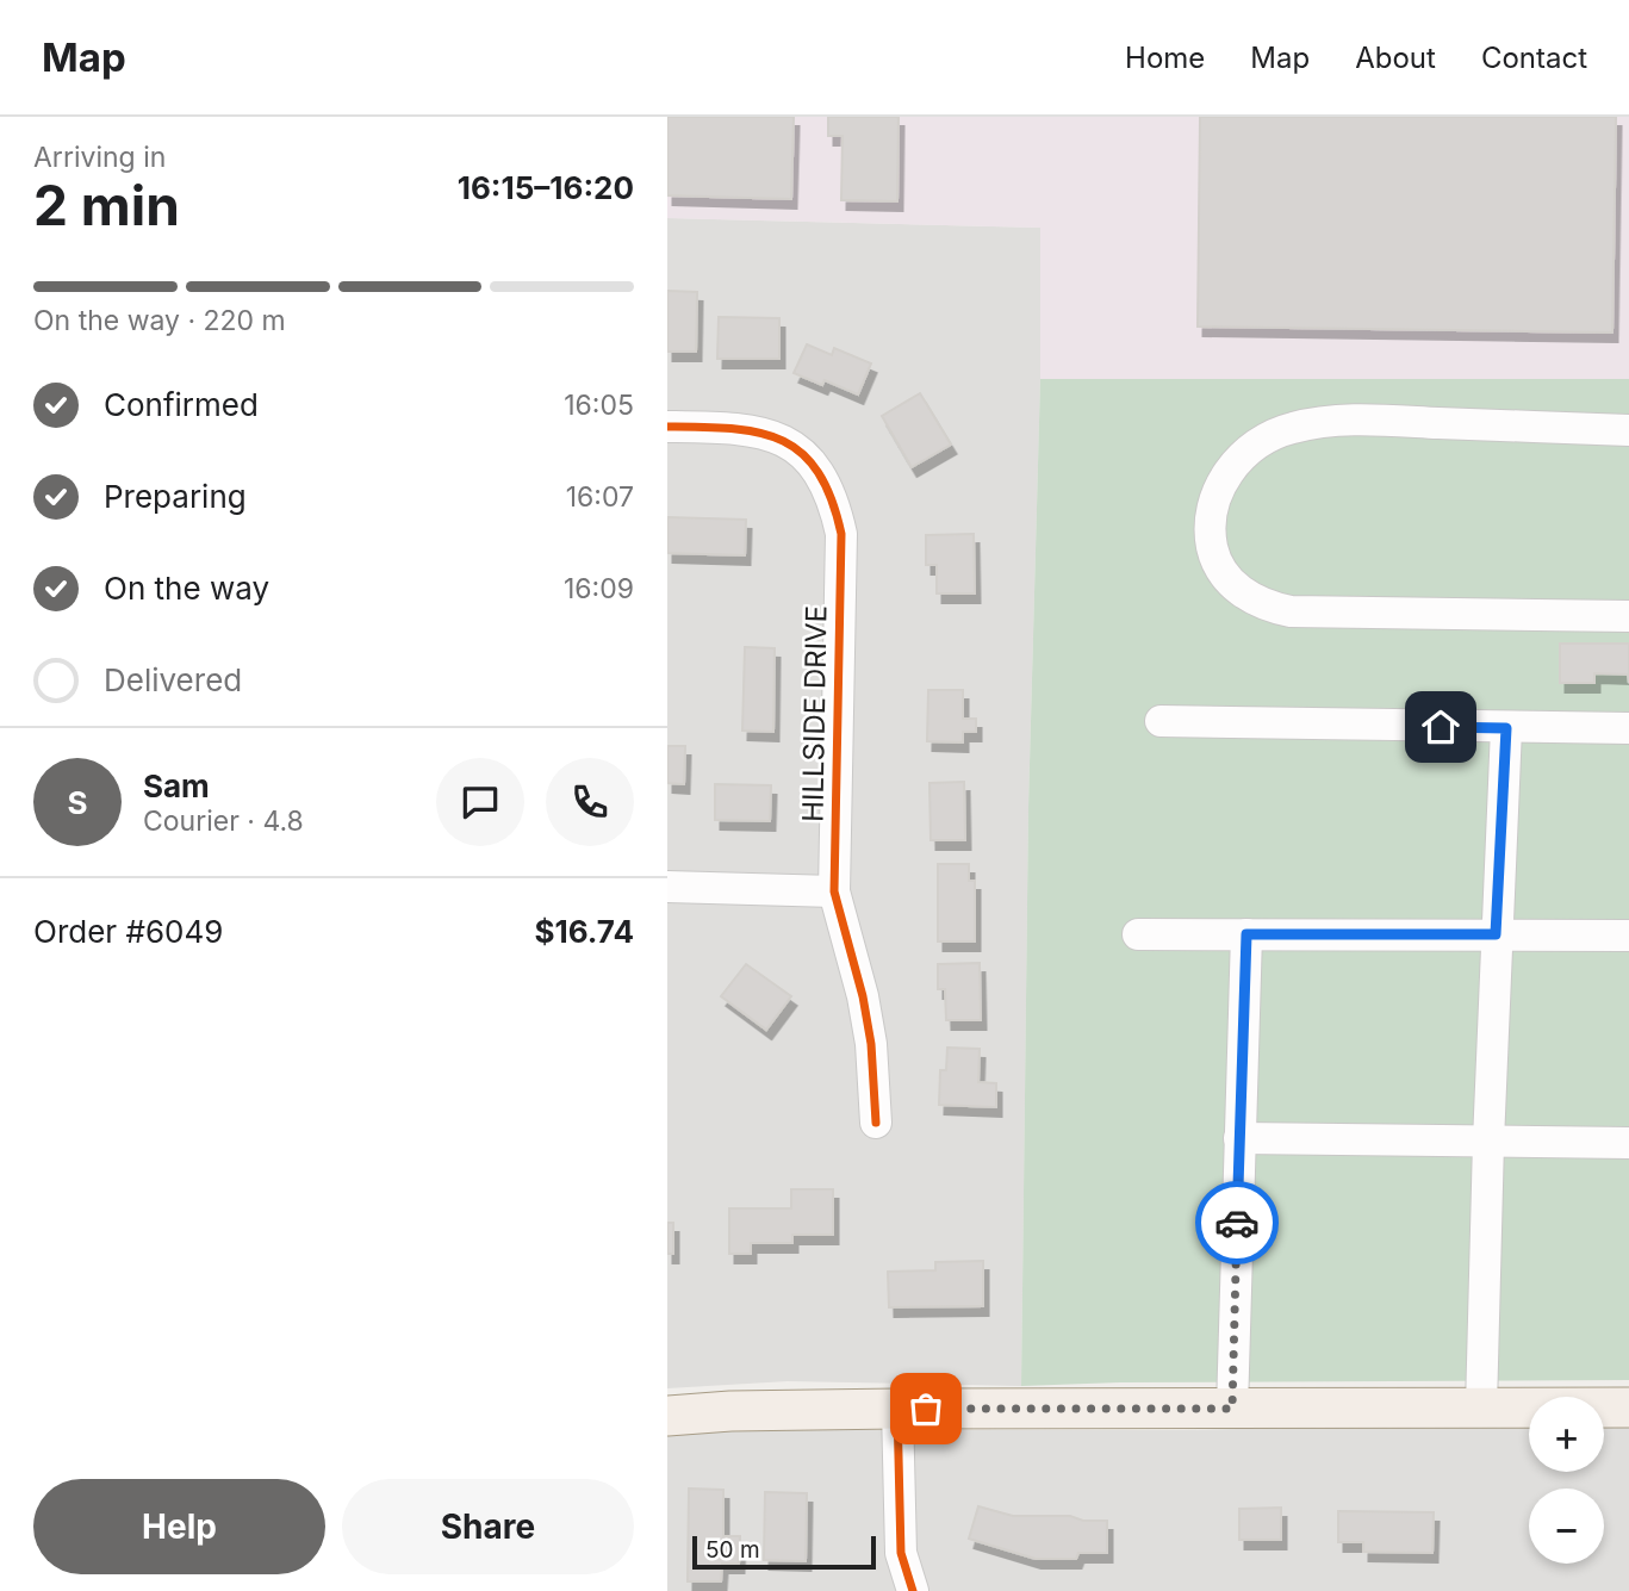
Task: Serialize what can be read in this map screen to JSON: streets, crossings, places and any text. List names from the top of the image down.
{
  "streets": {
    "street": ["HILLSIDE DRIVE"]
  },
  "scale_bar": "50 m",
  "page": {
    "header": "Map",
    "nav": [
      "Home",
      "Map",
      "About",
      "Contact"
    ],
    "heading": ["2 min", "Arriving in", "16:15–16:20"],
    "panel": [
      "Sam",
      "Courier · 4.8",
      "Order #6049",
      "$16.74"
    ],
    "bar": "On the way · 220 m",
    "list": [
      ["Confirmed", "16:05"],
      ["Preparing", "16:07"],
      ["On the way", "16:09"],
      "Delivered"
    ],
    "round": "S",
    "map_buttons": ["+", "−"],
    "buttons": ["Help", "Share"],
    "scale": "50 m"
  }
}
